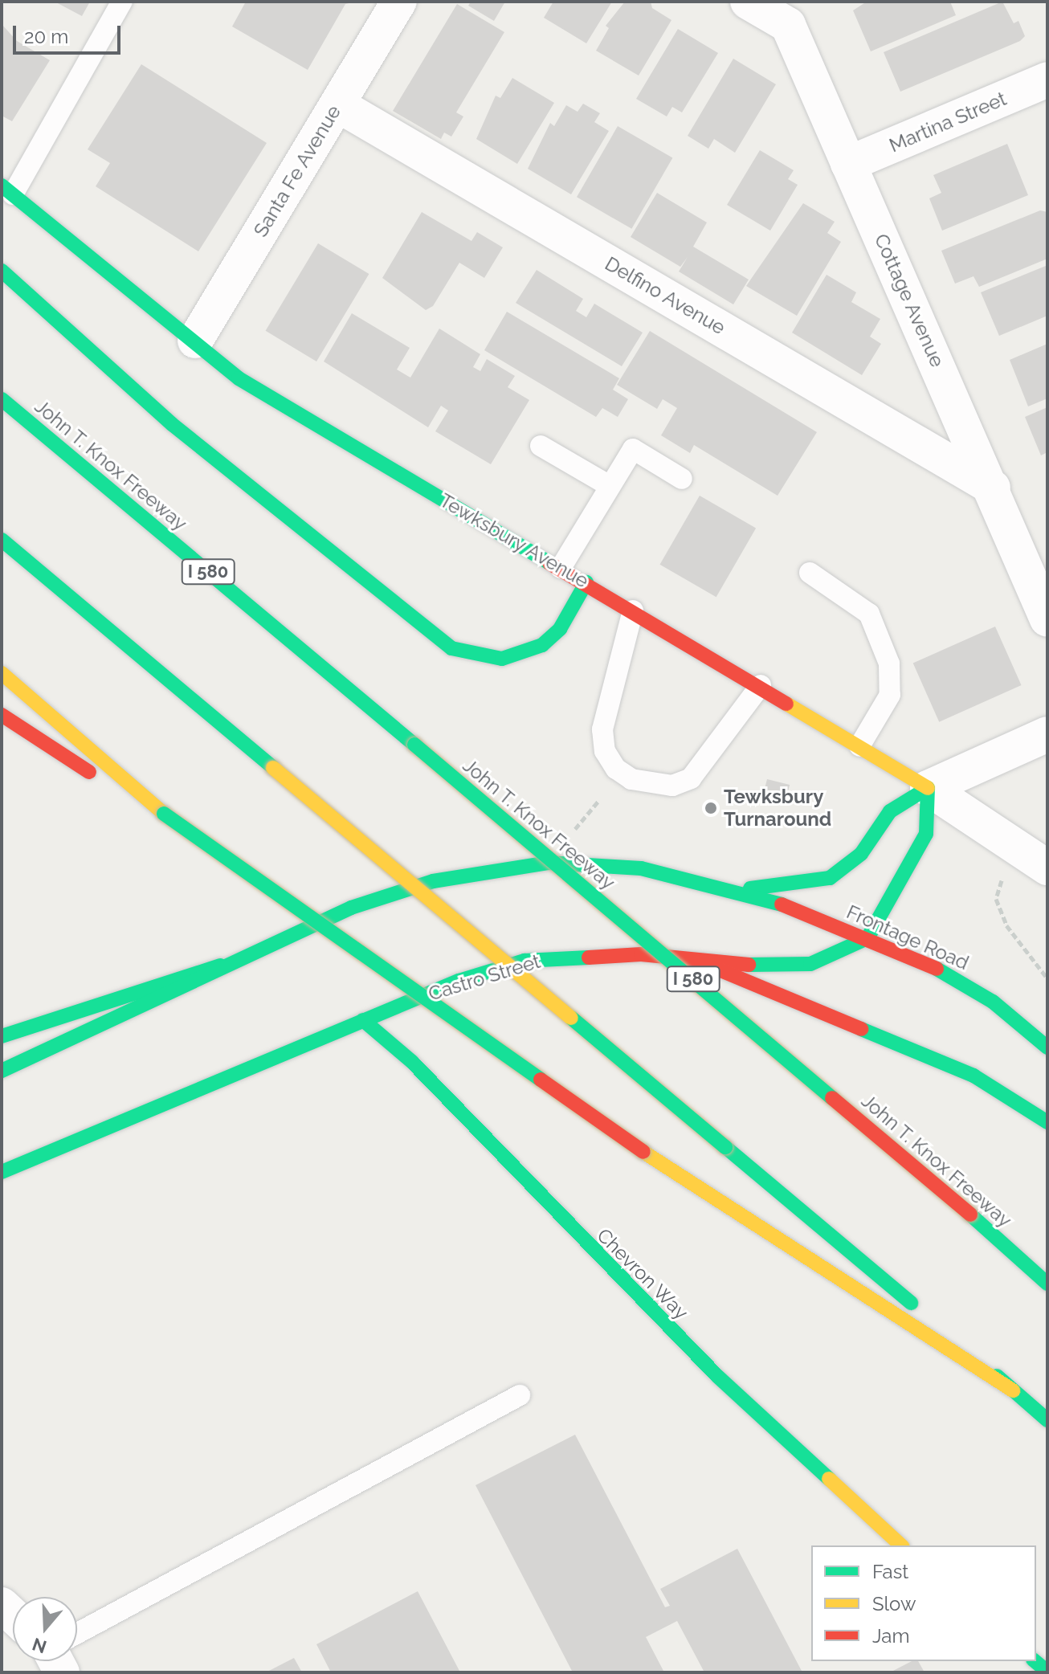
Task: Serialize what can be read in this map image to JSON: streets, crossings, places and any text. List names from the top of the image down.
{
  "streets": {
    "main road": [
      "John T. Knox Freeway",
      "Tewksbury Avenue",
      "I 580",
      "Frontage Road",
      "Castro Street",
      "Chevron Way"
    ],
    "street": [
      "Martina Street",
      "Santa Fe Avenue",
      "Delfino Avenue",
      "Cottage Avenue"
    ]
  },
  "crossings": [
    ["Martina Street", "Cottage Avenue"],
    ["Santa Fe Avenue", "Delfino Avenue"],
    ["Santa Fe Avenue", "Tewksbury Avenue"],
    ["Delfino Avenue", "Cottage Avenue"],
    ["Frontage Road", "Castro Street"],
    ["Castro Street", "Chevron Way"]
  ],
  "places": ["Tewksbury Turnaround"],
  "legend": ["Fast", "Slow", "Jam"],
  "scale_bar": "20 m",
  "north": "bottom"
}
